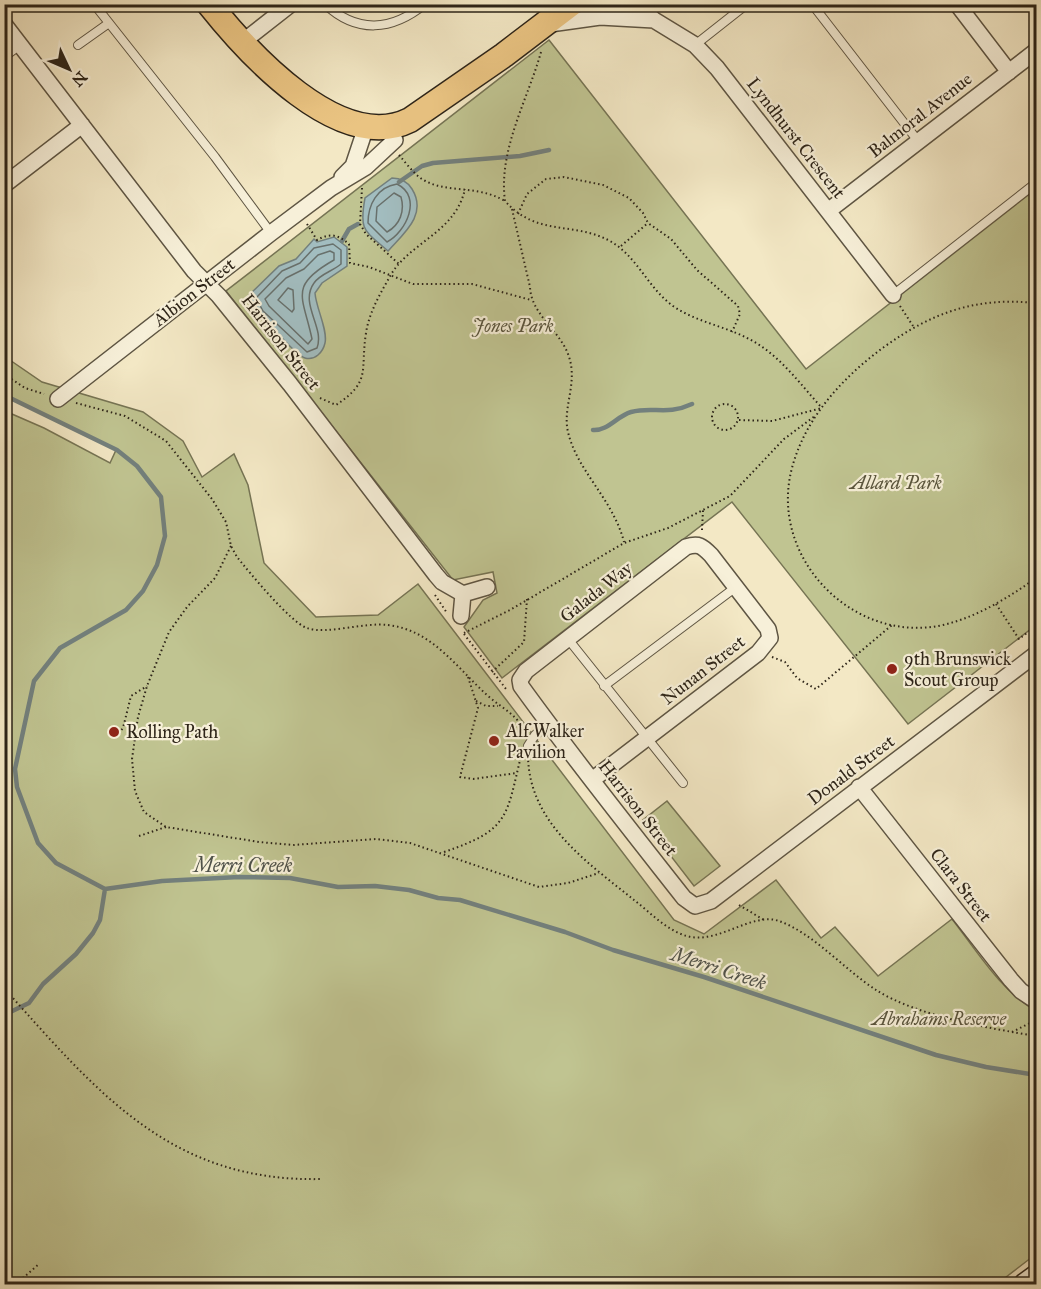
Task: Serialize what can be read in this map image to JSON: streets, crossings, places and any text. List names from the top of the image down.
{
  "streets": {
    "main road": ["Albion Street"],
    "street": [
      "Balmoral Avenue",
      "Lyndhurst Crescent",
      "Harrison Street",
      "Galada Way",
      "Nunan Street",
      "Donald Street",
      "Clara Street"
    ]
  },
  "crossings": [
    ["Balmoral Avenue", "Lyndhurst Crescent"],
    ["Lyndhurst Crescent", "Albion Street"],
    ["Albion Street", "Harrison Street"],
    ["Harrison Street", "Galada Way"],
    ["Harrison Street", "Nunan Street"],
    ["Harrison Street", "Donald Street"],
    ["Galada Way", "Nunan Street"],
    ["Donald Street", "Clara Street"]
  ],
  "water": ["Merri Creek"],
  "parks": ["Jones Park", "Allard Park", "Abrahams Reserve"],
  "places": ["9th Brunswick Scout Group", "Rolling Path", "Alf Walker Pavilion"],
  "north": "bottom right"
}
